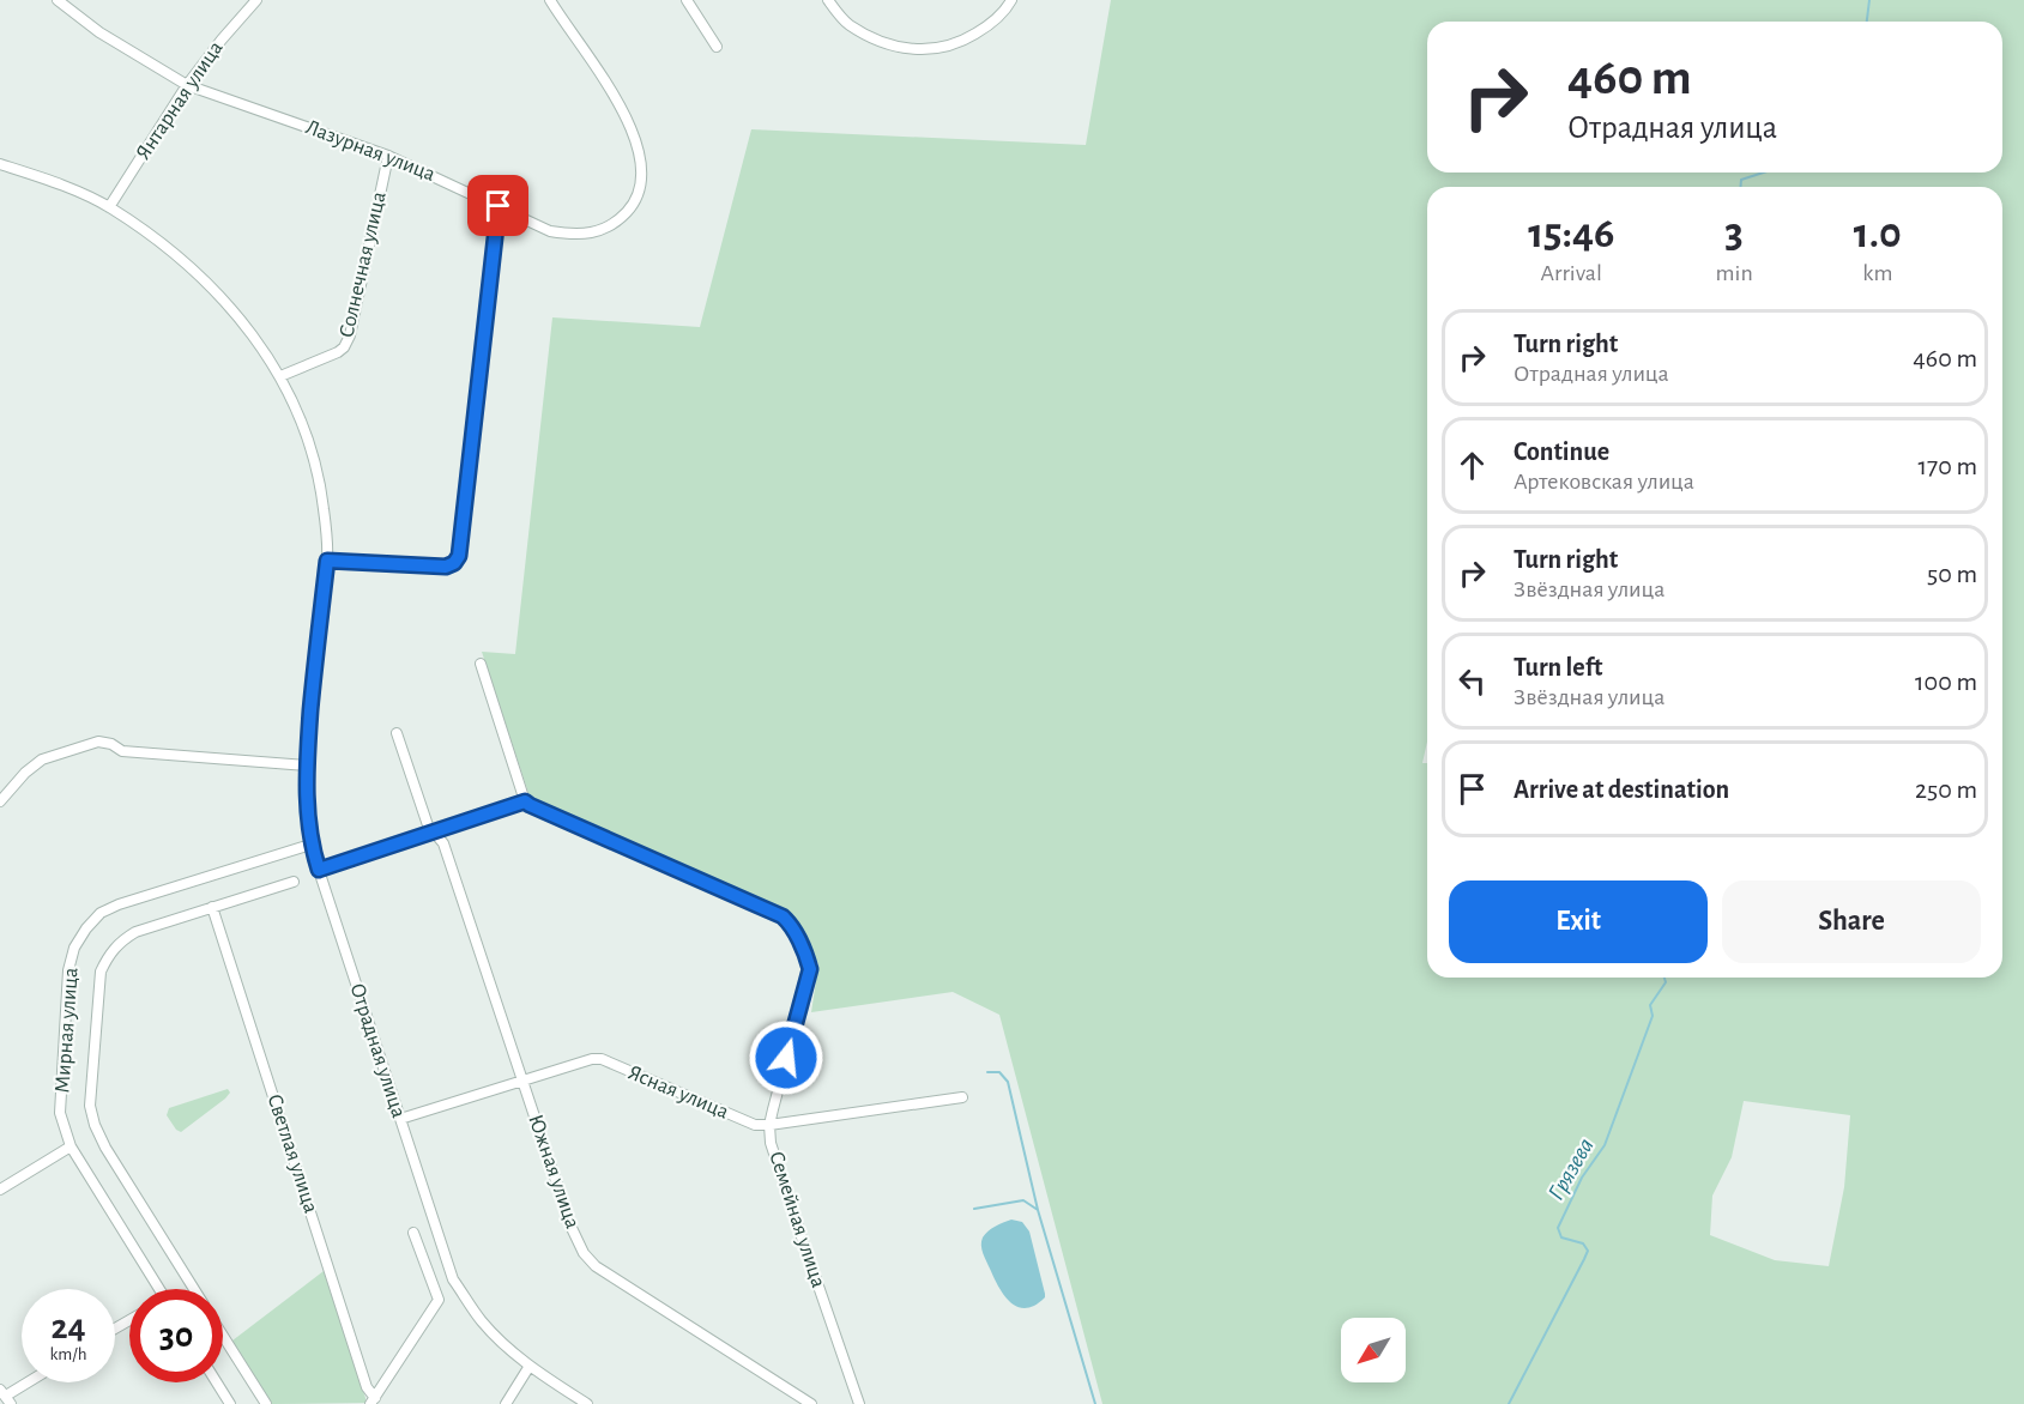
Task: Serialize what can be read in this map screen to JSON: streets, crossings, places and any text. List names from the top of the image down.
{
  "streets": {
    "street": [
      "Янтарная улица",
      "Лазурная улица",
      "Солнечная улица",
      "Мирная улица",
      "Отрадная улица",
      "Ясная улица",
      "Светлая улица",
      "Южная улица",
      "Семейная улица"
    ]
  },
  "crossings": [
    ["Янтарная улица", "Лазурная улица"],
    ["Янтарная улица", "Отрадная улица"],
    ["Лазурная улица", "Солнечная улица"],
    ["Солнечная улица", "Отрадная улица"],
    ["Мирная улица", "Отрадная улица"],
    ["Мирная улица", "Светлая улица"],
    ["Отрадная улица", "Ясная улица"],
    ["Ясная улица", "Южная улица"],
    ["Ясная улица", "Семейная улица"]
  ],
  "water": ["Грязева"],
  "north": "bottom left",
  "page": {
    "turn": ["460 m", "Отрадная улица"],
    "eta": [
      "15:46",
      "Arrival",
      "3",
      "min",
      "1.0",
      "km"
    ],
    "list": [
      {
        "name": "Turn right",
        "note": "Отрадная улица",
        "value": "460 m"
      },
      {
        "name": "Continue",
        "note": "Артековская улица",
        "value": "170 m"
      },
      {
        "name": "Turn right",
        "note": "Звёздная улица",
        "value": "50 m"
      },
      {
        "name": "Turn left",
        "note": "Звёздная улица",
        "value": "100 m"
      },
      {
        "name": "Arrive at destination",
        "value": "250 m"
      }
    ],
    "buttons": ["Exit", "Share"],
    "speed": "24 km/h",
    "limit": "30"
  }
}
